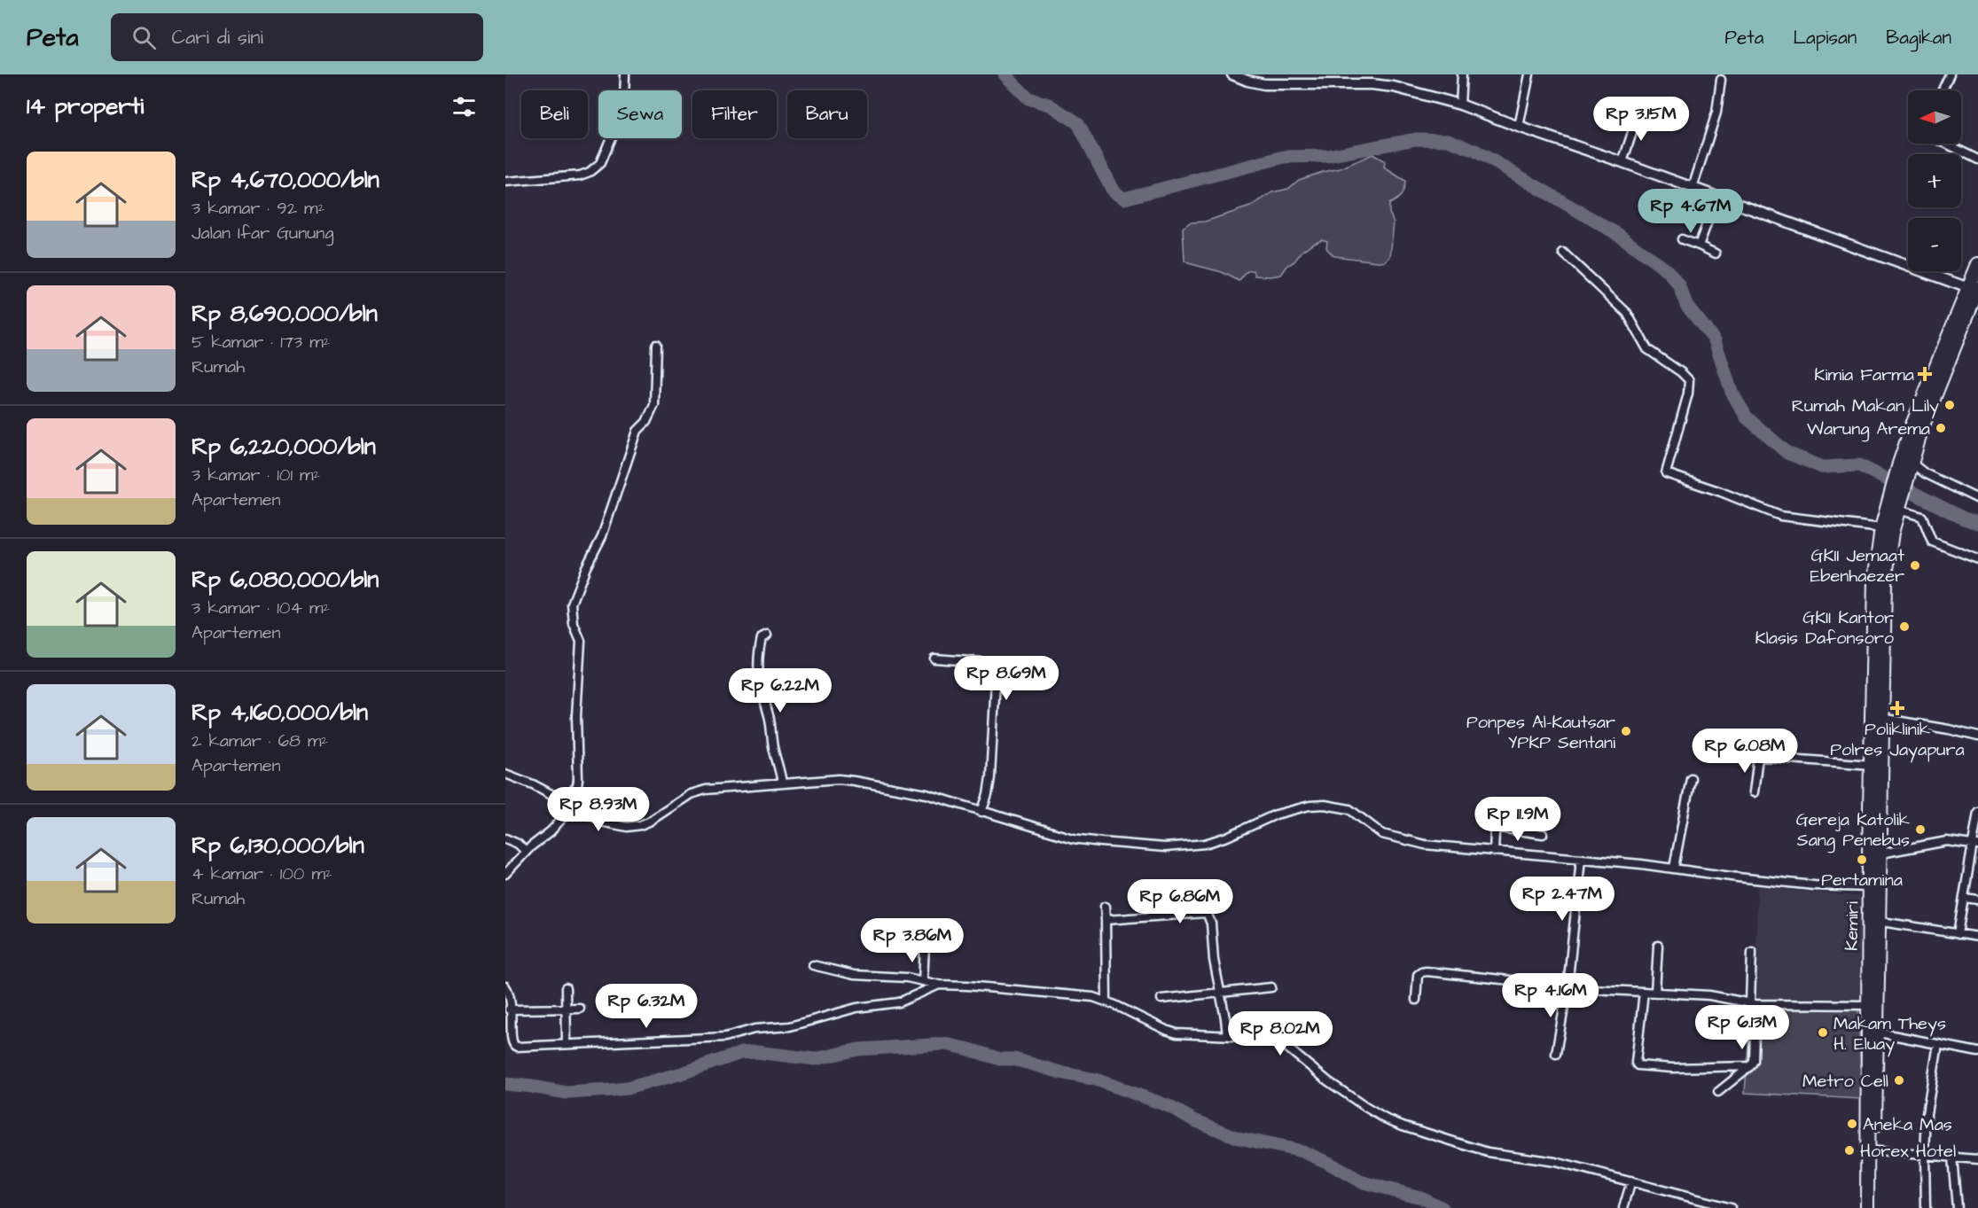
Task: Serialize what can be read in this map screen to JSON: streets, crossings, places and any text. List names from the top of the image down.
{
  "streets": {
    "highway": ["Kemiri"]
  },
  "places": {
    "health": ["Kimia Farma", "Poliklinik Polres Jayapura"],
    "other": [
      "Rumah Makan Lily",
      "Warung Arema",
      "GKII Jemaat Ebenhaezer",
      "GKII Kantor Klasis Dafonsoro",
      "Ponpes Al-Kautsar YPKP Sentani",
      "Gereja Katolik Sang Penebus",
      "Pertamina",
      "Makam Theys H. Eluay",
      "Metro Cell",
      "Aneka Mas",
      "Horex Hotel"
    ]
  },
  "north": "left",
  "page": {
    "header": "Peta",
    "search": "Cari di sini",
    "nav": ["Peta", "Lapisan", "Bagikan"],
    "heading": "14 properti",
    "map_buttons": ["+", "−"],
    "chip": [
      "Beli",
      "Sewa",
      "Filter",
      "Baru"
    ],
    "price": [
      "Rp 3.15M",
      "Rp 4.67M",
      "Rp 8.69M",
      "Rp 6.22M",
      "Rp 6.08M",
      "Rp 8.93M",
      "Rp 11.9M",
      "Rp 2.47M",
      "Rp 6.86M",
      "Rp 3.86M",
      "Rp 4.16M",
      "Rp 6.32M",
      "Rp 6.13M",
      "Rp 8.02M"
    ],
    "list": [
      {
        "name": "Rp 4,670,000/bln",
        "note": "3 kamar · 92 m² · Jalan Ifar Gunung"
      },
      {
        "name": "Rp 8,690,000/bln",
        "note": "5 kamar · 173 m² · Rumah"
      },
      {
        "name": "Rp 6,220,000/bln",
        "note": "3 kamar · 101 m² · Apartemen"
      },
      {
        "name": "Rp 6,080,000/bln",
        "note": "3 kamar · 104 m² · Apartemen"
      },
      {
        "name": "Rp 4,160,000/bln",
        "note": "2 kamar · 68 m² · Apartemen"
      },
      {
        "name": "Rp 6,130,000/bln",
        "note": "4 kamar · 100 m² · Rumah"
      }
    ]
  }
}
